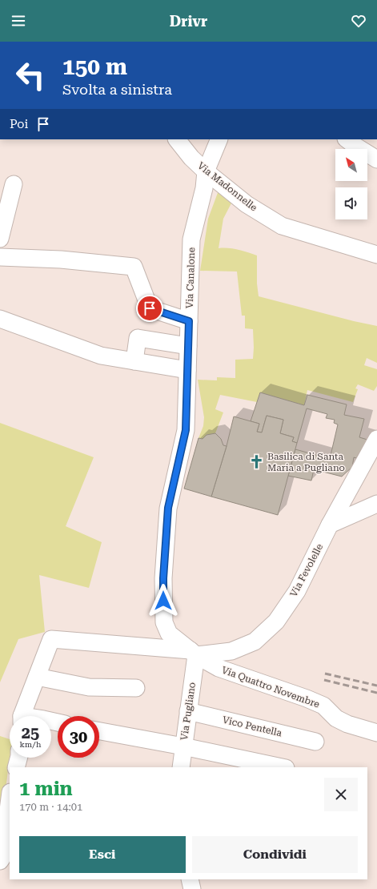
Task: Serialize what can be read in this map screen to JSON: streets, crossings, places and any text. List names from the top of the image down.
{
  "streets": {
    "street": [
      "Via Madonnelle",
      "Via Canalone",
      "Via Fevolelle",
      "Via Quattro Novembre",
      "Via Pugliano",
      "Vico Pentella"
    ]
  },
  "crossings": [
    ["Via Madonnelle", "Via Canalone"],
    ["Via Canalone", "Via Quattro Novembre"],
    ["Via Fevolelle", "Via Quattro Novembre"],
    ["Via Fevolelle", "Via Pugliano"],
    ["Via Quattro Novembre", "Via Pugliano"],
    ["Via Pugliano", "Vico Pentella"]
  ],
  "places": {
    "church": ["Basilica di Santa Maria a Pugliano"]
  },
  "north": "top left",
  "page": {
    "header": "Drivr",
    "turn": ["150 m", "Svolta a sinistra"],
    "then": "Poi",
    "speed": "25 km/h",
    "limit": "30",
    "heading": ["1 min", "170 m · 14:01"],
    "buttons": ["Esci", "Condividi"]
  }
}
